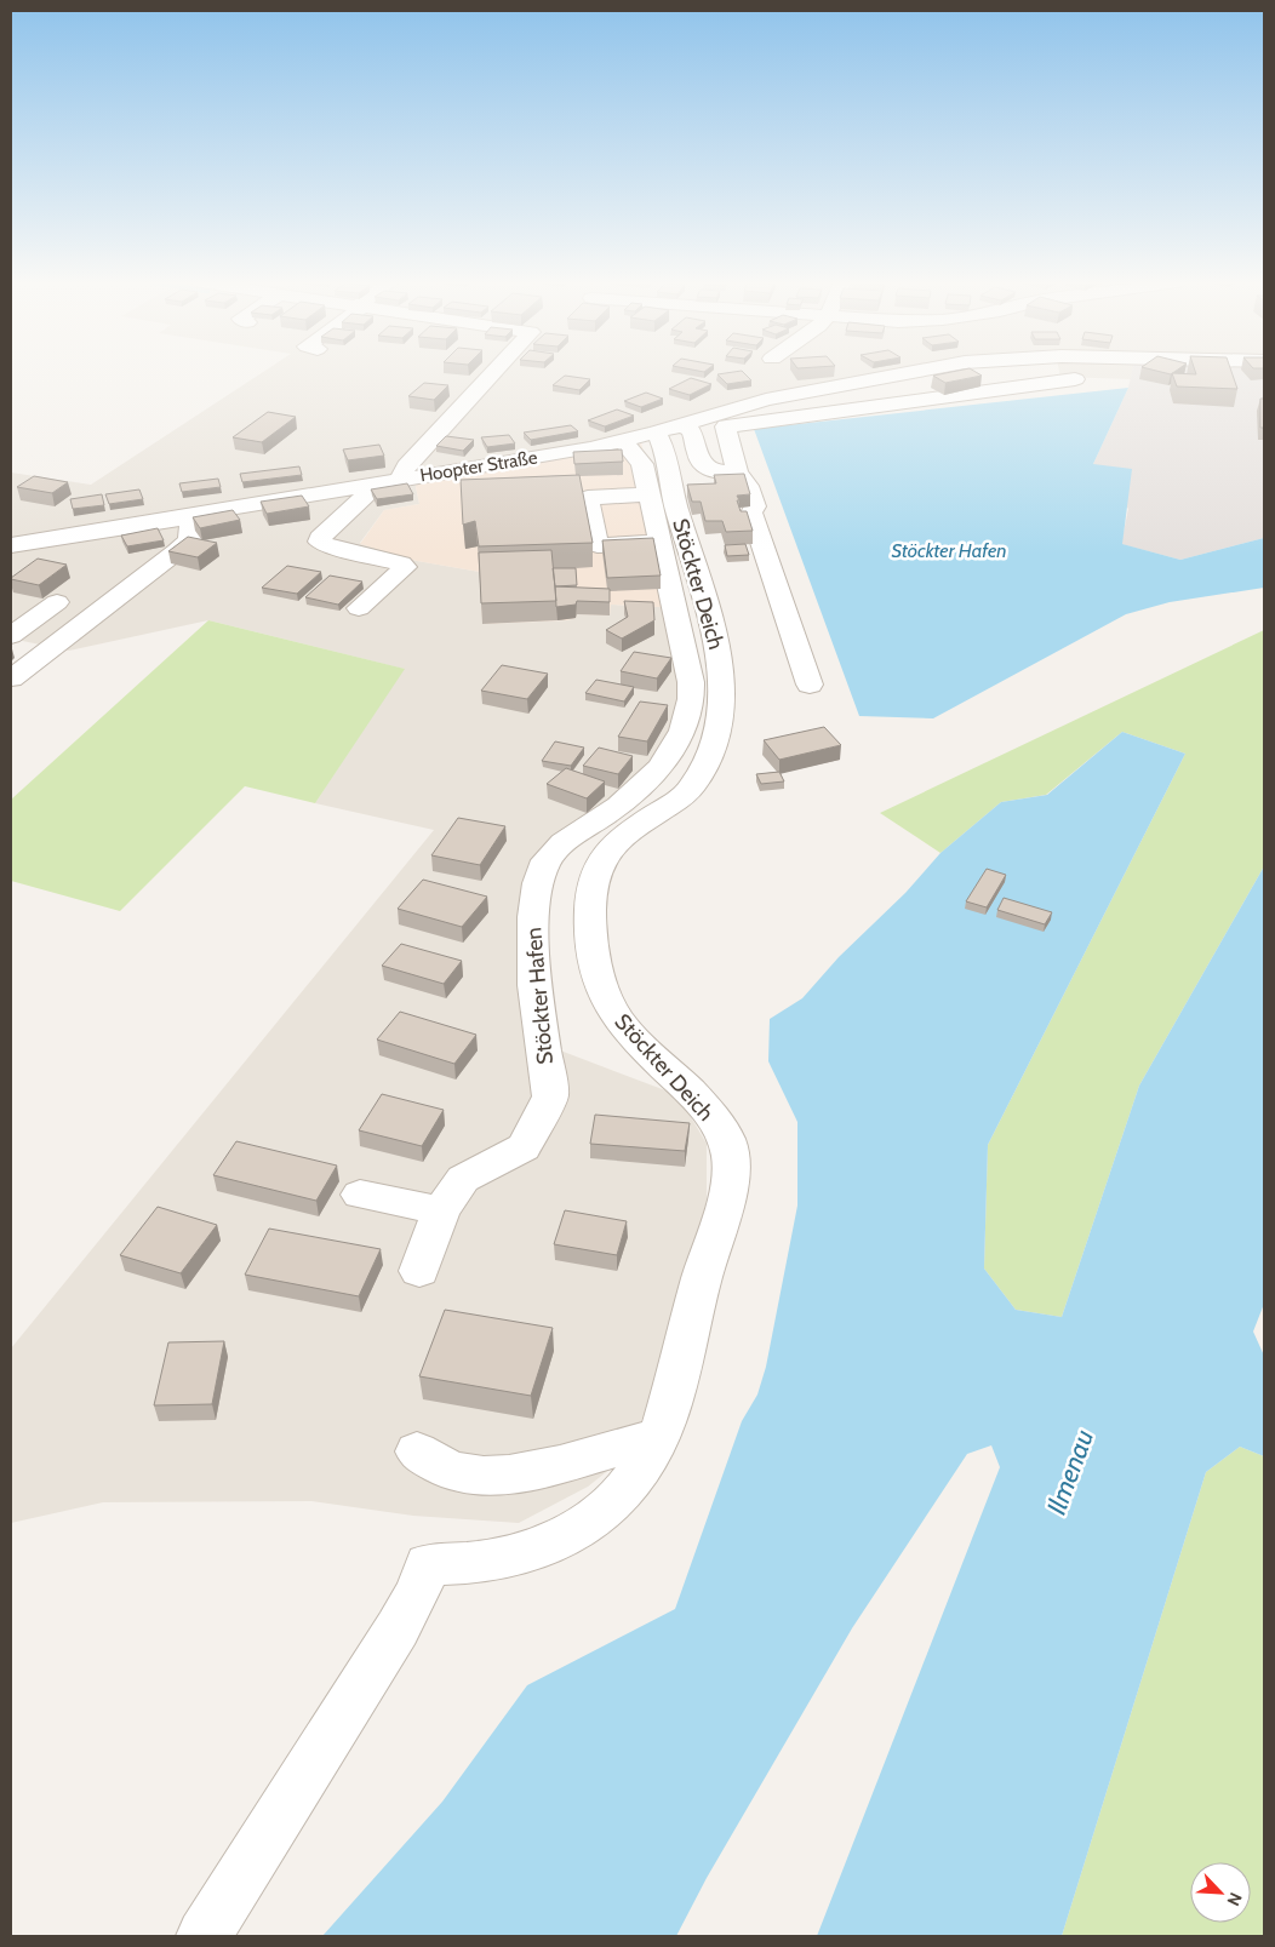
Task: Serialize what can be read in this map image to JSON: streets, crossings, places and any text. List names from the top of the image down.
{
  "streets": {
    "street": ["Hoopter Straße", "Stöckter Deich", "Stöckter Hafen"]
  },
  "crossings": [
    ["Hoopter Straße", "Stöckter Deich"],
    ["Hoopter Straße", "Stöckter Hafen"]
  ],
  "water": ["Stöckter Hafen", "Ilmenau"],
  "north": "bottom right"
}
